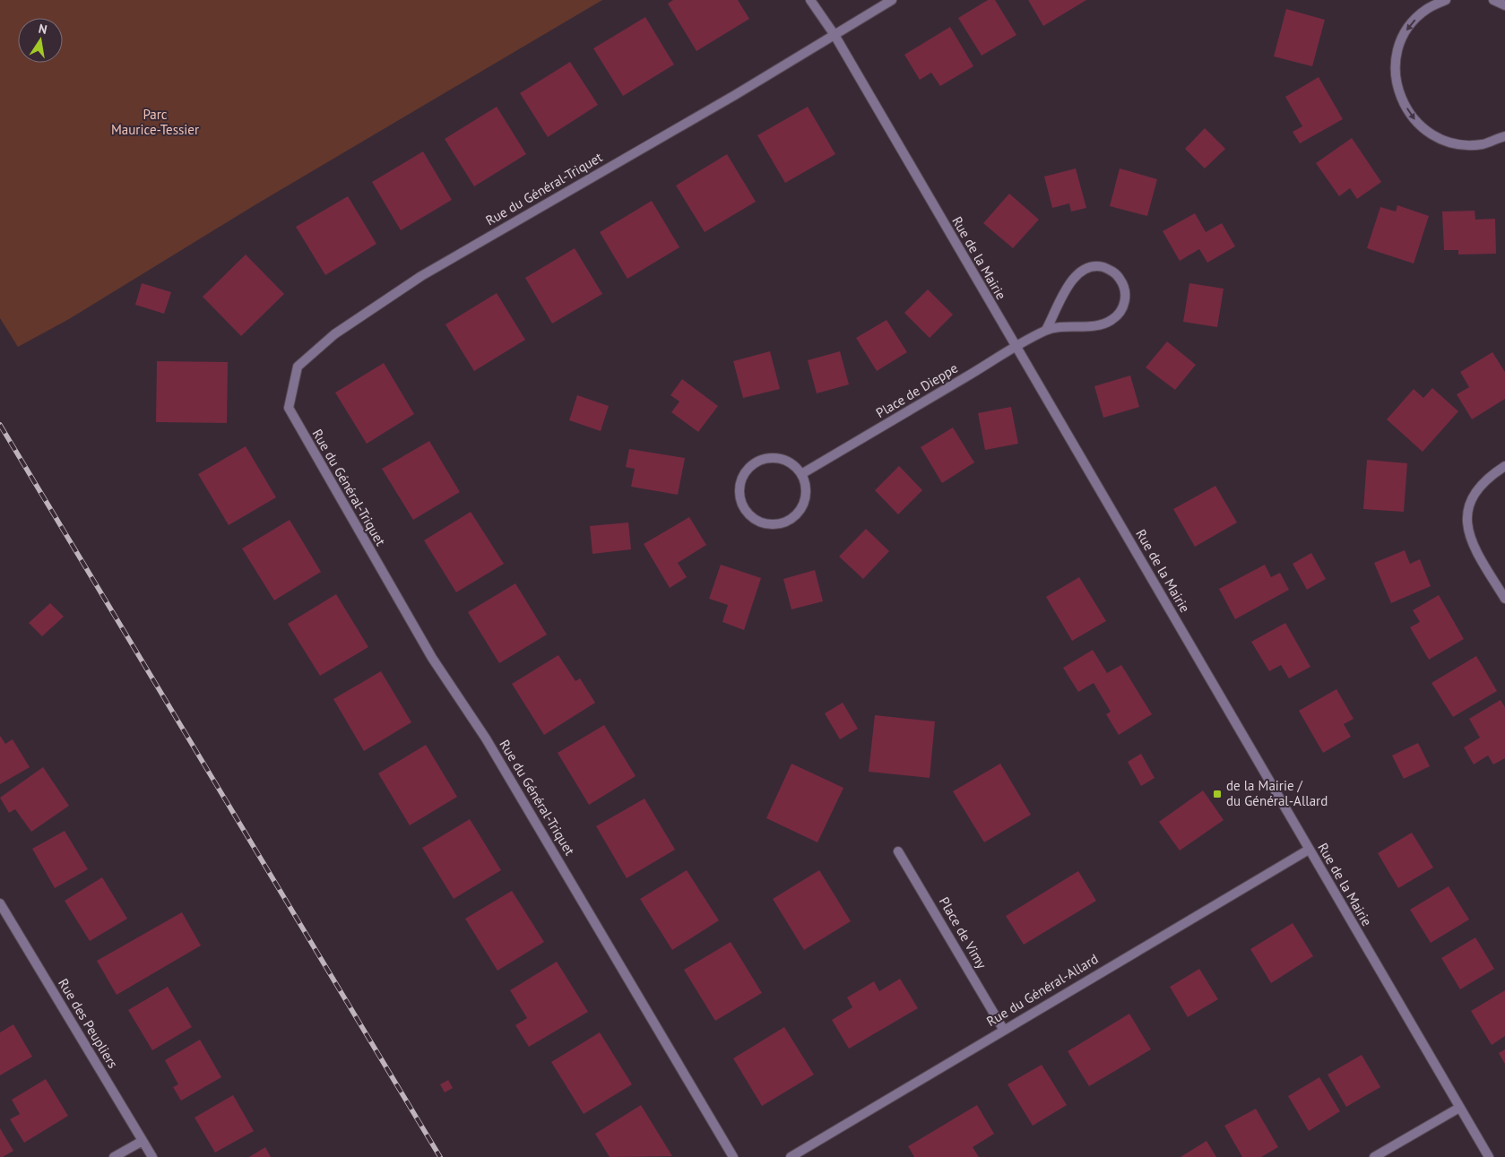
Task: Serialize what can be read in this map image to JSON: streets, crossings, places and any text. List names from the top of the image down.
{
  "streets": {
    "street": [
      "Rue du Général-Triquet",
      "Rue de la Mairie",
      "Place de Dieppe",
      "Place de Vimy",
      "Rue du Général-Allard",
      "Rue des Peupliers"
    ]
  },
  "crossings": [
    ["Rue du Général-Triquet", "Rue de la Mairie"],
    ["Rue de la Mairie", "Place de Dieppe"],
    ["Rue de la Mairie", "Rue du Général-Allard"],
    ["Place de Vimy", "Rue du Général-Allard"]
  ],
  "parks": ["Parc Maurice-Tessier"],
  "places": {
    "transit": ["de la Mairie / du Général-Allard"]
  },
  "north": "top"
}
